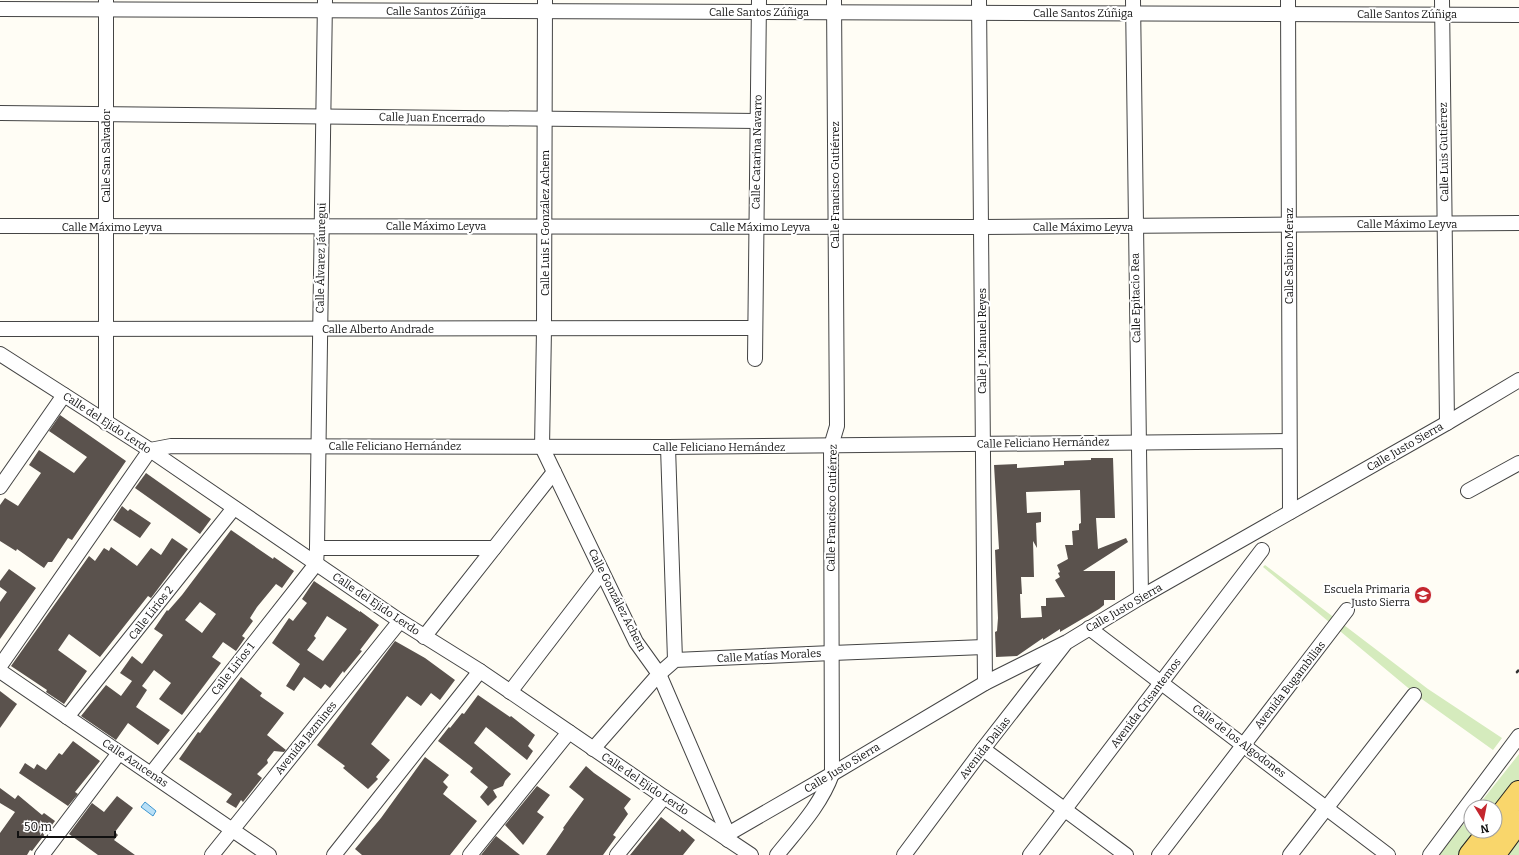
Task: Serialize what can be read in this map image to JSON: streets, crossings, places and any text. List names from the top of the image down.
{
  "streets": {
    "street": [
      "Calle Santos Zúñiga",
      "Calle Juan Encerrado",
      "Calle Catarina Navarro",
      "Calle Luis Gutiérrez",
      "Calle San Salvador",
      "Calle Francisco Gutiérrez",
      "Calle Luis F. González Achem",
      "Calle Máximo Leyva",
      "Calle Sabino Meraz",
      "Calle Álvarez Jáuregui",
      "Calle Epitacio Rea",
      "Calle Alberto Andrade",
      "Calle J. Manuel Reyes",
      "Calle del Ejido Lerdo",
      "Calle Feliciano Hernández",
      "Calle Justo Sierra",
      "Calle González Achem",
      "Calle Lirios 2",
      "Calle Matías Morales",
      "Calle Lirios 1",
      "Avenida Bugambilias",
      "Avenida Crisantemos",
      "Avenida Jazmines",
      "Calle de los Algodones",
      "Avenida Dalias",
      "Calle Azucenas"
    ]
  },
  "crossings": [
    ["Calle Santos Zúñiga", "Calle Catarina Navarro"],
    ["Calle Santos Zúñiga", "Calle Luis Gutiérrez"],
    ["Calle Santos Zúñiga", "Calle San Salvador"],
    ["Calle Santos Zúñiga", "Calle Francisco Gutiérrez"],
    ["Calle Santos Zúñiga", "Calle Luis F. González Achem"],
    ["Calle Santos Zúñiga", "Calle Sabino Meraz"],
    ["Calle Santos Zúñiga", "Calle Álvarez Jáuregui"],
    ["Calle Santos Zúñiga", "Calle Epitacio Rea"],
    ["Calle Santos Zúñiga", "Calle J. Manuel Reyes"],
    ["Calle Juan Encerrado", "Calle Catarina Navarro"],
    ["Calle Juan Encerrado", "Calle San Salvador"],
    ["Calle Juan Encerrado", "Calle Luis F. González Achem"],
    ["Calle Juan Encerrado", "Calle Álvarez Jáuregui"],
    ["Calle Catarina Navarro", "Calle Máximo Leyva"],
    ["Calle Catarina Navarro", "Calle Alberto Andrade"],
    ["Calle Luis Gutiérrez", "Calle Máximo Leyva"],
    ["Calle Luis Gutiérrez", "Calle Justo Sierra"],
    ["Calle San Salvador", "Calle Máximo Leyva"],
    ["Calle San Salvador", "Calle Alberto Andrade"],
    ["Calle San Salvador", "Calle del Ejido Lerdo"],
    ["Calle Francisco Gutiérrez", "Calle Máximo Leyva"],
    ["Calle Francisco Gutiérrez", "Calle Feliciano Hernández"],
    ["Calle Francisco Gutiérrez", "Calle Justo Sierra"],
    ["Calle Francisco Gutiérrez", "Calle Matías Morales"],
    ["Calle Luis F. González Achem", "Calle Máximo Leyva"],
    ["Calle Luis F. González Achem", "Calle Alberto Andrade"],
    ["Calle Luis F. González Achem", "Calle Feliciano Hernández"],
    ["Calle Luis F. González Achem", "Calle González Achem"],
    ["Calle Máximo Leyva", "Calle Sabino Meraz"],
    ["Calle Máximo Leyva", "Calle Álvarez Jáuregui"],
    ["Calle Máximo Leyva", "Calle Epitacio Rea"],
    ["Calle Máximo Leyva", "Calle J. Manuel Reyes"],
    ["Calle Sabino Meraz", "Calle Feliciano Hernández"],
    ["Calle Sabino Meraz", "Calle Justo Sierra"],
    ["Calle Álvarez Jáuregui", "Calle Alberto Andrade"],
    ["Calle Álvarez Jáuregui", "Calle del Ejido Lerdo"],
    ["Calle Álvarez Jáuregui", "Calle Feliciano Hernández"],
    ["Calle Álvarez Jáuregui", "Calle Lirios 1"],
    ["Calle Epitacio Rea", "Calle Feliciano Hernández"],
    ["Calle Epitacio Rea", "Calle Justo Sierra"],
    ["Calle J. Manuel Reyes", "Calle Feliciano Hernández"],
    ["Calle J. Manuel Reyes", "Calle Justo Sierra"],
    ["Calle J. Manuel Reyes", "Calle Matías Morales"],
    ["Calle del Ejido Lerdo", "Calle Feliciano Hernández"],
    ["Calle del Ejido Lerdo", "Calle Justo Sierra"],
    ["Calle del Ejido Lerdo", "Calle González Achem"],
    ["Calle del Ejido Lerdo", "Calle Lirios 2"],
    ["Calle del Ejido Lerdo", "Calle Lirios 1"],
    ["Calle del Ejido Lerdo", "Avenida Jazmines"],
    ["Calle Feliciano Hernández", "Calle González Achem"],
    ["Calle Justo Sierra", "Calle González Achem"],
    ["Calle Justo Sierra", "Calle de los Algodones"],
    ["Calle Justo Sierra", "Avenida Dalias"],
    ["Calle Lirios 2", "Calle Azucenas"],
    ["Calle Lirios 1", "Calle Azucenas"],
    ["Avenida Bugambilias", "Calle de los Algodones"],
    ["Avenida Crisantemos", "Calle de los Algodones"],
    ["Avenida Jazmines", "Calle Azucenas"]
  ],
  "places": {
    "school or university": ["Escuela Primaria Justo Sierra"]
  },
  "scale_bar": "50 m",
  "north": "bottom"
}
